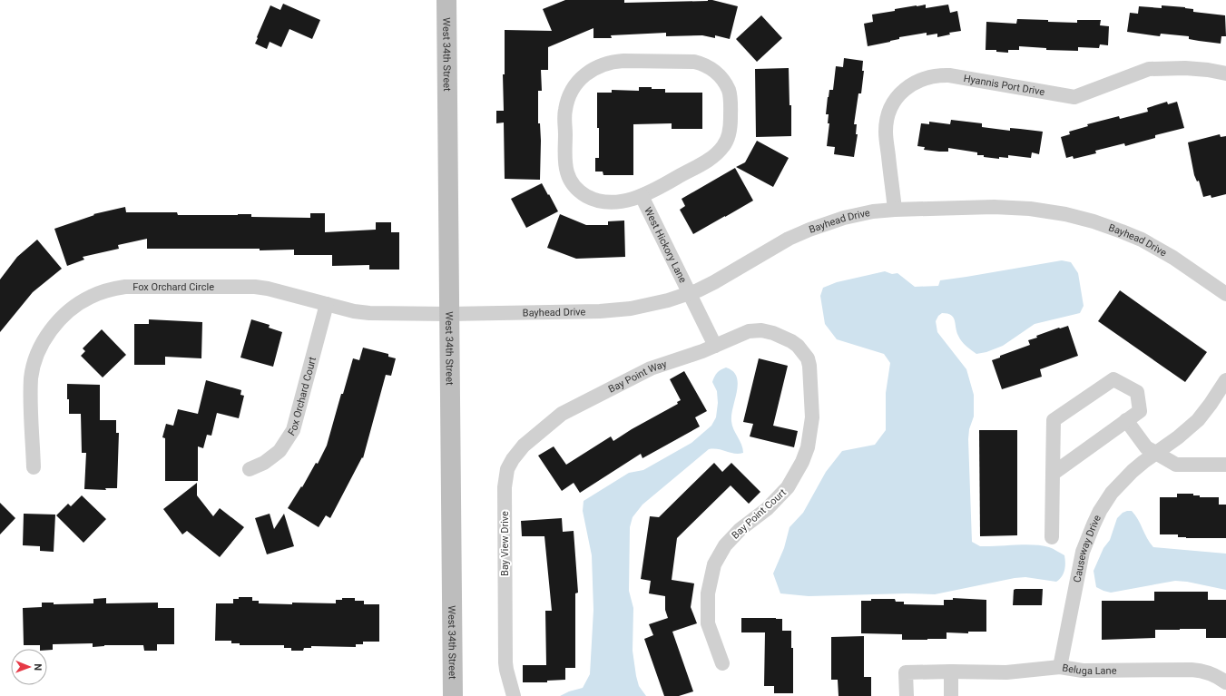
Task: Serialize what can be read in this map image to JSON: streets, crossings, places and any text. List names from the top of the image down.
{
  "streets": {
    "street": [
      "West 34th Street",
      "Hyannis Port Drive",
      "Bayhead Drive",
      "West Hickory Lane",
      "Fox Orchard Circle",
      "Bay Point Way",
      "Fox Orchard Court",
      "Bay Point Court",
      "Bay View Drive",
      "Causeway Drive",
      "Beluga Lane"
    ]
  },
  "crossings": [
    ["West 34th Street", "Bayhead Drive"],
    ["West 34th Street", "Fox Orchard Circle"],
    ["Hyannis Port Drive", "Bayhead Drive"],
    ["Bayhead Drive", "West Hickory Lane"],
    ["Bayhead Drive", "Fox Orchard Circle"],
    ["West Hickory Lane", "Bay Point Way"],
    ["West Hickory Lane", "Bay Point Court"],
    ["Fox Orchard Circle", "Fox Orchard Court"],
    ["Bay Point Way", "Bay Point Court"],
    ["Bay Point Way", "Bay View Drive"],
    ["Causeway Drive", "Beluga Lane"]
  ],
  "north": "right"
}
